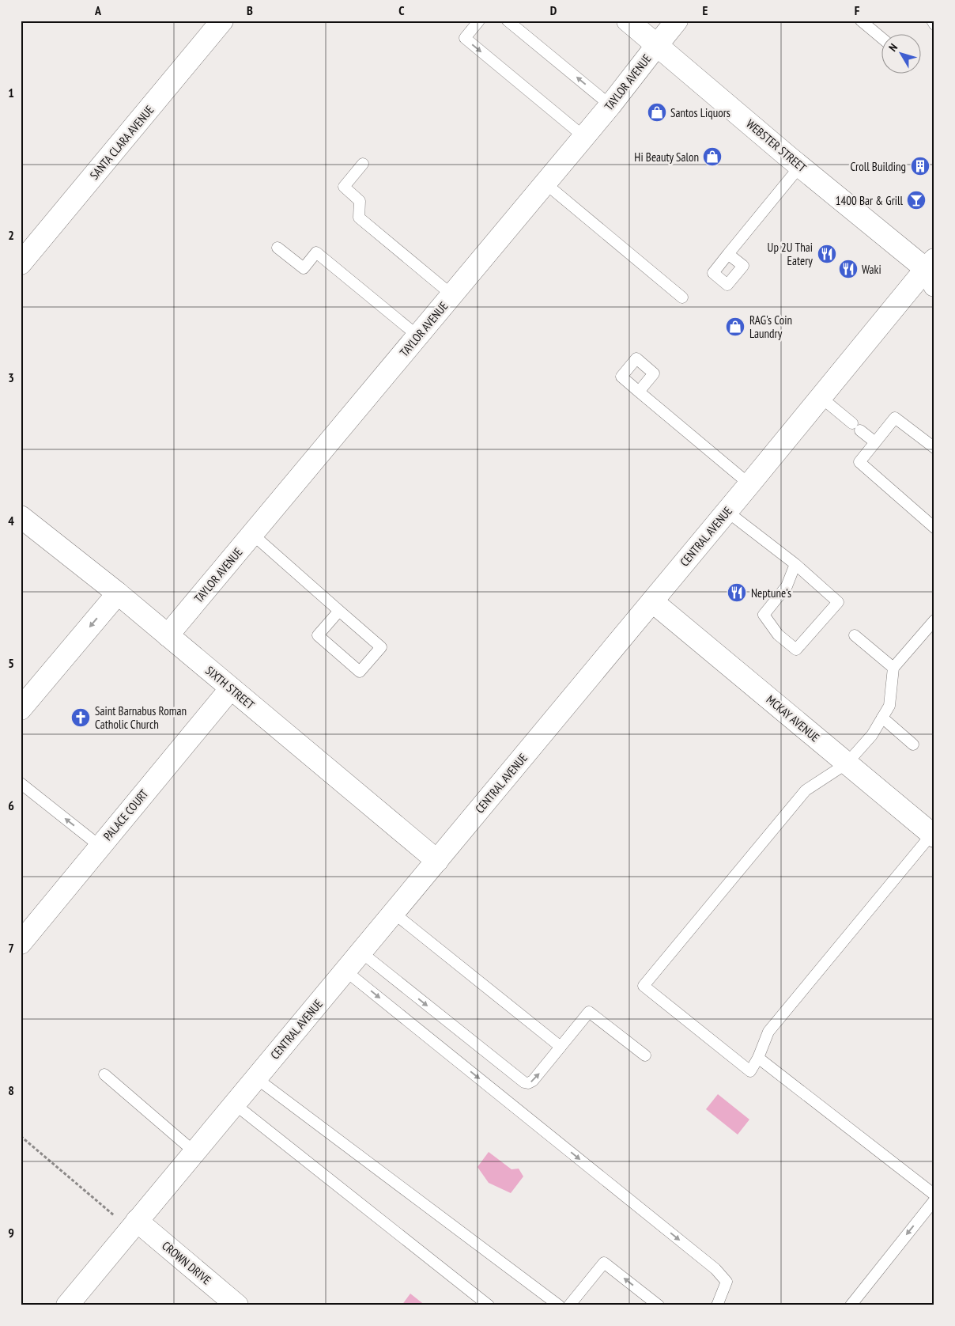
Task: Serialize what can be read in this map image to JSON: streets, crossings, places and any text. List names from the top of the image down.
{
  "streets": {
    "street": [
      "TAYLOR AVENUE",
      "SANTA CLARA AVENUE",
      "WEBSTER STREET",
      "CENTRAL AVENUE",
      "SIXTH STREET",
      "MCKAY AVENUE",
      "PALACE COURT",
      "CROWN DRIVE"
    ]
  },
  "crossings": [
    ["TAYLOR AVENUE", "WEBSTER STREET"],
    ["TAYLOR AVENUE", "SIXTH STREET"],
    ["WEBSTER STREET", "CENTRAL AVENUE"],
    ["CENTRAL AVENUE", "SIXTH STREET"],
    ["CENTRAL AVENUE", "MCKAY AVENUE"],
    ["CENTRAL AVENUE", "CROWN DRIVE"],
    ["SIXTH STREET", "PALACE COURT"]
  ],
  "places": {
    "shop": ["Santos Liquors", "Hi Beauty Salon", "RAG's Coin Laundry"],
    "building": ["Croll Building"],
    "bar": ["1400 Bar & Grill"],
    "restaurant": ["Up 2U Thai Eatery", "Waki", "Neptune's"],
    "church": ["Saint Barnabus Roman Catholic Church"]
  },
  "north": "top left",
  "grid": {
    "columns": [
      "A",
      "B",
      "C",
      "D",
      "E",
      "F"
    ],
    "rows": [
      "1",
      "2",
      "3",
      "4",
      "5",
      "6",
      "7",
      "8",
      "9"
    ]
  }
}
